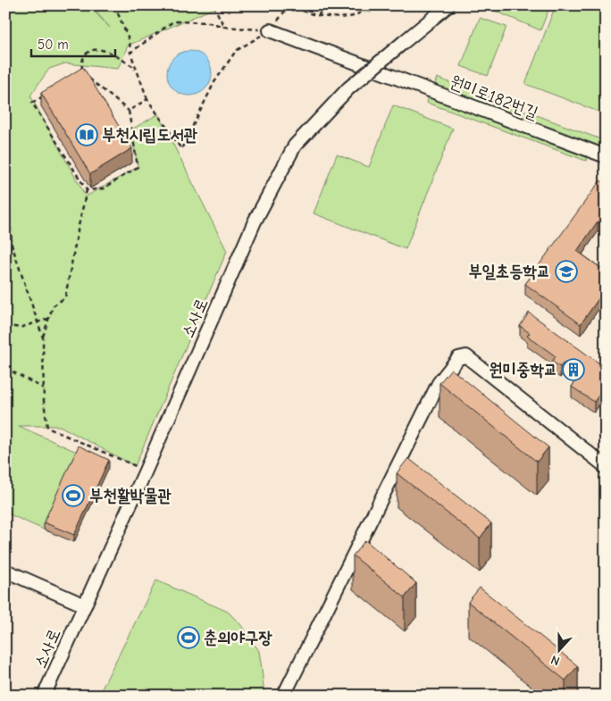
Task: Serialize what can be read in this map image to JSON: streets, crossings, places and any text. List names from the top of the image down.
{
  "streets": {
    "street": ["원미로182번길", "소사로"]
  },
  "places": {
    "library": ["부천시립도서관"],
    "school or university": ["부일초등학교"],
    "building": ["원미중학교"],
    "sports": ["부천활박물관", "춘의야구장"]
  },
  "scale_bar": "50 m",
  "north": "bottom"
}
